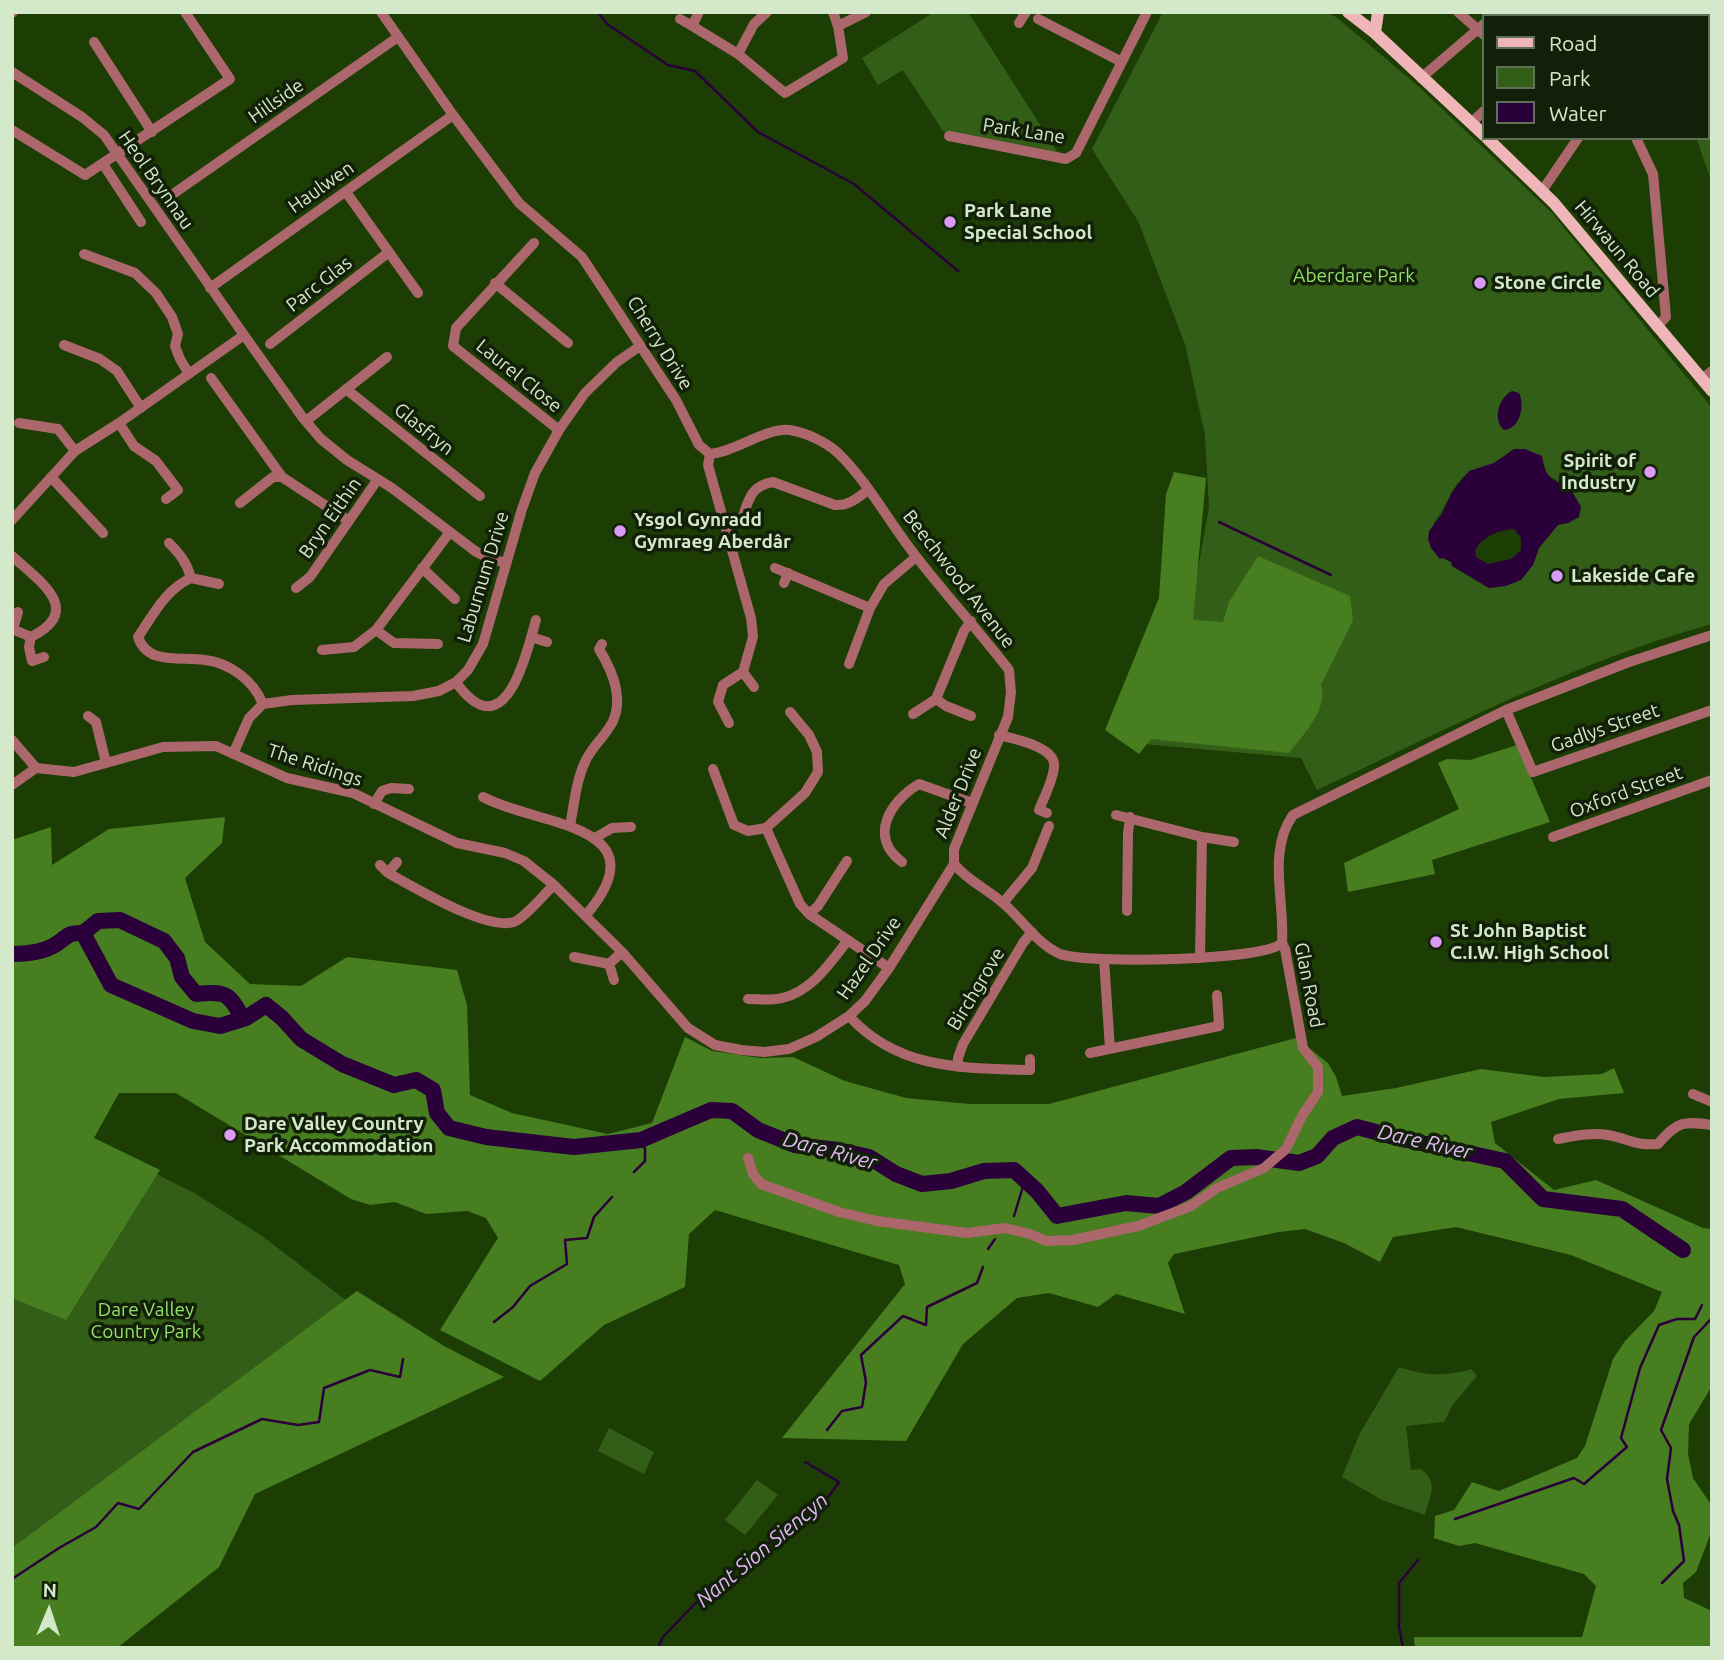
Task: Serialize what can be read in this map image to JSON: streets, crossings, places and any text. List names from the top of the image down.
{
  "streets": {
    "main road": ["Hirwaun Road"],
    "street": [
      "Hillside",
      "Park Lane",
      "Heol Brynnau",
      "Haulwen",
      "Parc Glas",
      "Cherry Drive",
      "Laurel Close",
      "Glasfryn",
      "Bryn Eithin",
      "Laburnum Drive",
      "Beechwood Avenue",
      "Gadlys Street",
      "The Ridings",
      "Oxford Street",
      "Alder Drive",
      "Hazel Drive",
      "Glan Road",
      "Birchgrove"
    ]
  },
  "crossings": [
    ["Hillside", "Cherry Drive"],
    ["Heol Brynnau", "Haulwen"],
    ["Heol Brynnau", "Bryn Eithin"],
    ["Heol Brynnau", "Laburnum Drive"],
    ["Haulwen", "Cherry Drive"],
    ["Cherry Drive", "Laburnum Drive"],
    ["Laurel Close", "Laburnum Drive"],
    ["Beechwood Avenue", "Alder Drive"],
    ["Gadlys Street", "Glan Road"],
    ["The Ridings", "Hazel Drive"],
    ["Alder Drive", "Hazel Drive"]
  ],
  "water": ["Dare River", "Nant Sion Siencyn"],
  "parks": ["Aberdare Park", "Dare Valley Country Park"],
  "places": [
    "Park Lane Special School",
    "Stone Circle",
    "Spirit of Industry",
    "Ysgol Gynradd Gymraeg Aberdâr",
    "Lakeside Cafe",
    "St John Baptist C.I.W. High School",
    "Dare Valley Country Park Accommodation"
  ],
  "legend": ["Road", "Park", "Water"],
  "north": "top"
}
